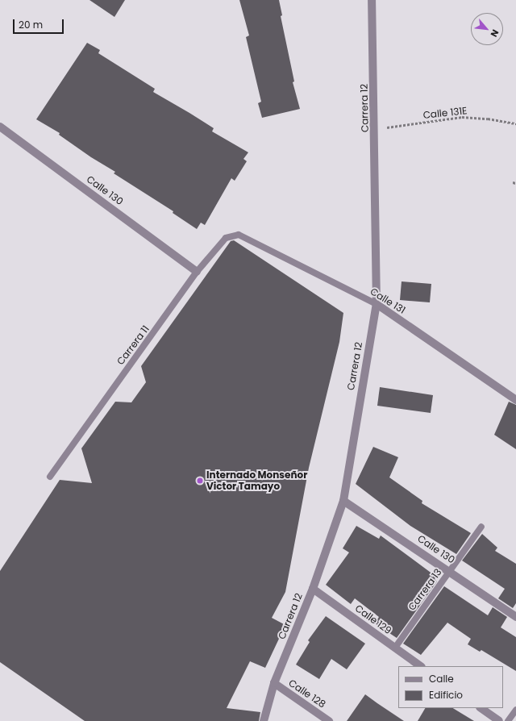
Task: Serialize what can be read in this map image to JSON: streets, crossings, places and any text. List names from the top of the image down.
{
  "streets": {
    "street": [
      "Carrera 12",
      "Calle 130",
      "Calle 131",
      "Calle 129",
      "Calle 128"
    ],
    "lane": ["Carrera 11", "Carrera 13"],
    "path": ["Calle 131E"]
  },
  "crossings": [
    ["Carrera 12", "Calle 131E"],
    ["Carrera 12", "Calle 130"],
    ["Carrera 12", "Calle 131"],
    ["Carrera 12", "Calle 129"],
    ["Carrera 12", "Calle 128"],
    ["Calle 130", "Carrera 11"],
    ["Calle 130", "Carrera 13"],
    ["Calle 131", "Carrera 11"],
    ["Carrera 13", "Calle 129"]
  ],
  "places": ["Internado Monseñor Victor Tamayo"],
  "legend": ["Calle", "Edificio"],
  "scale_bar": "20 m",
  "north": "bottom right"
}
